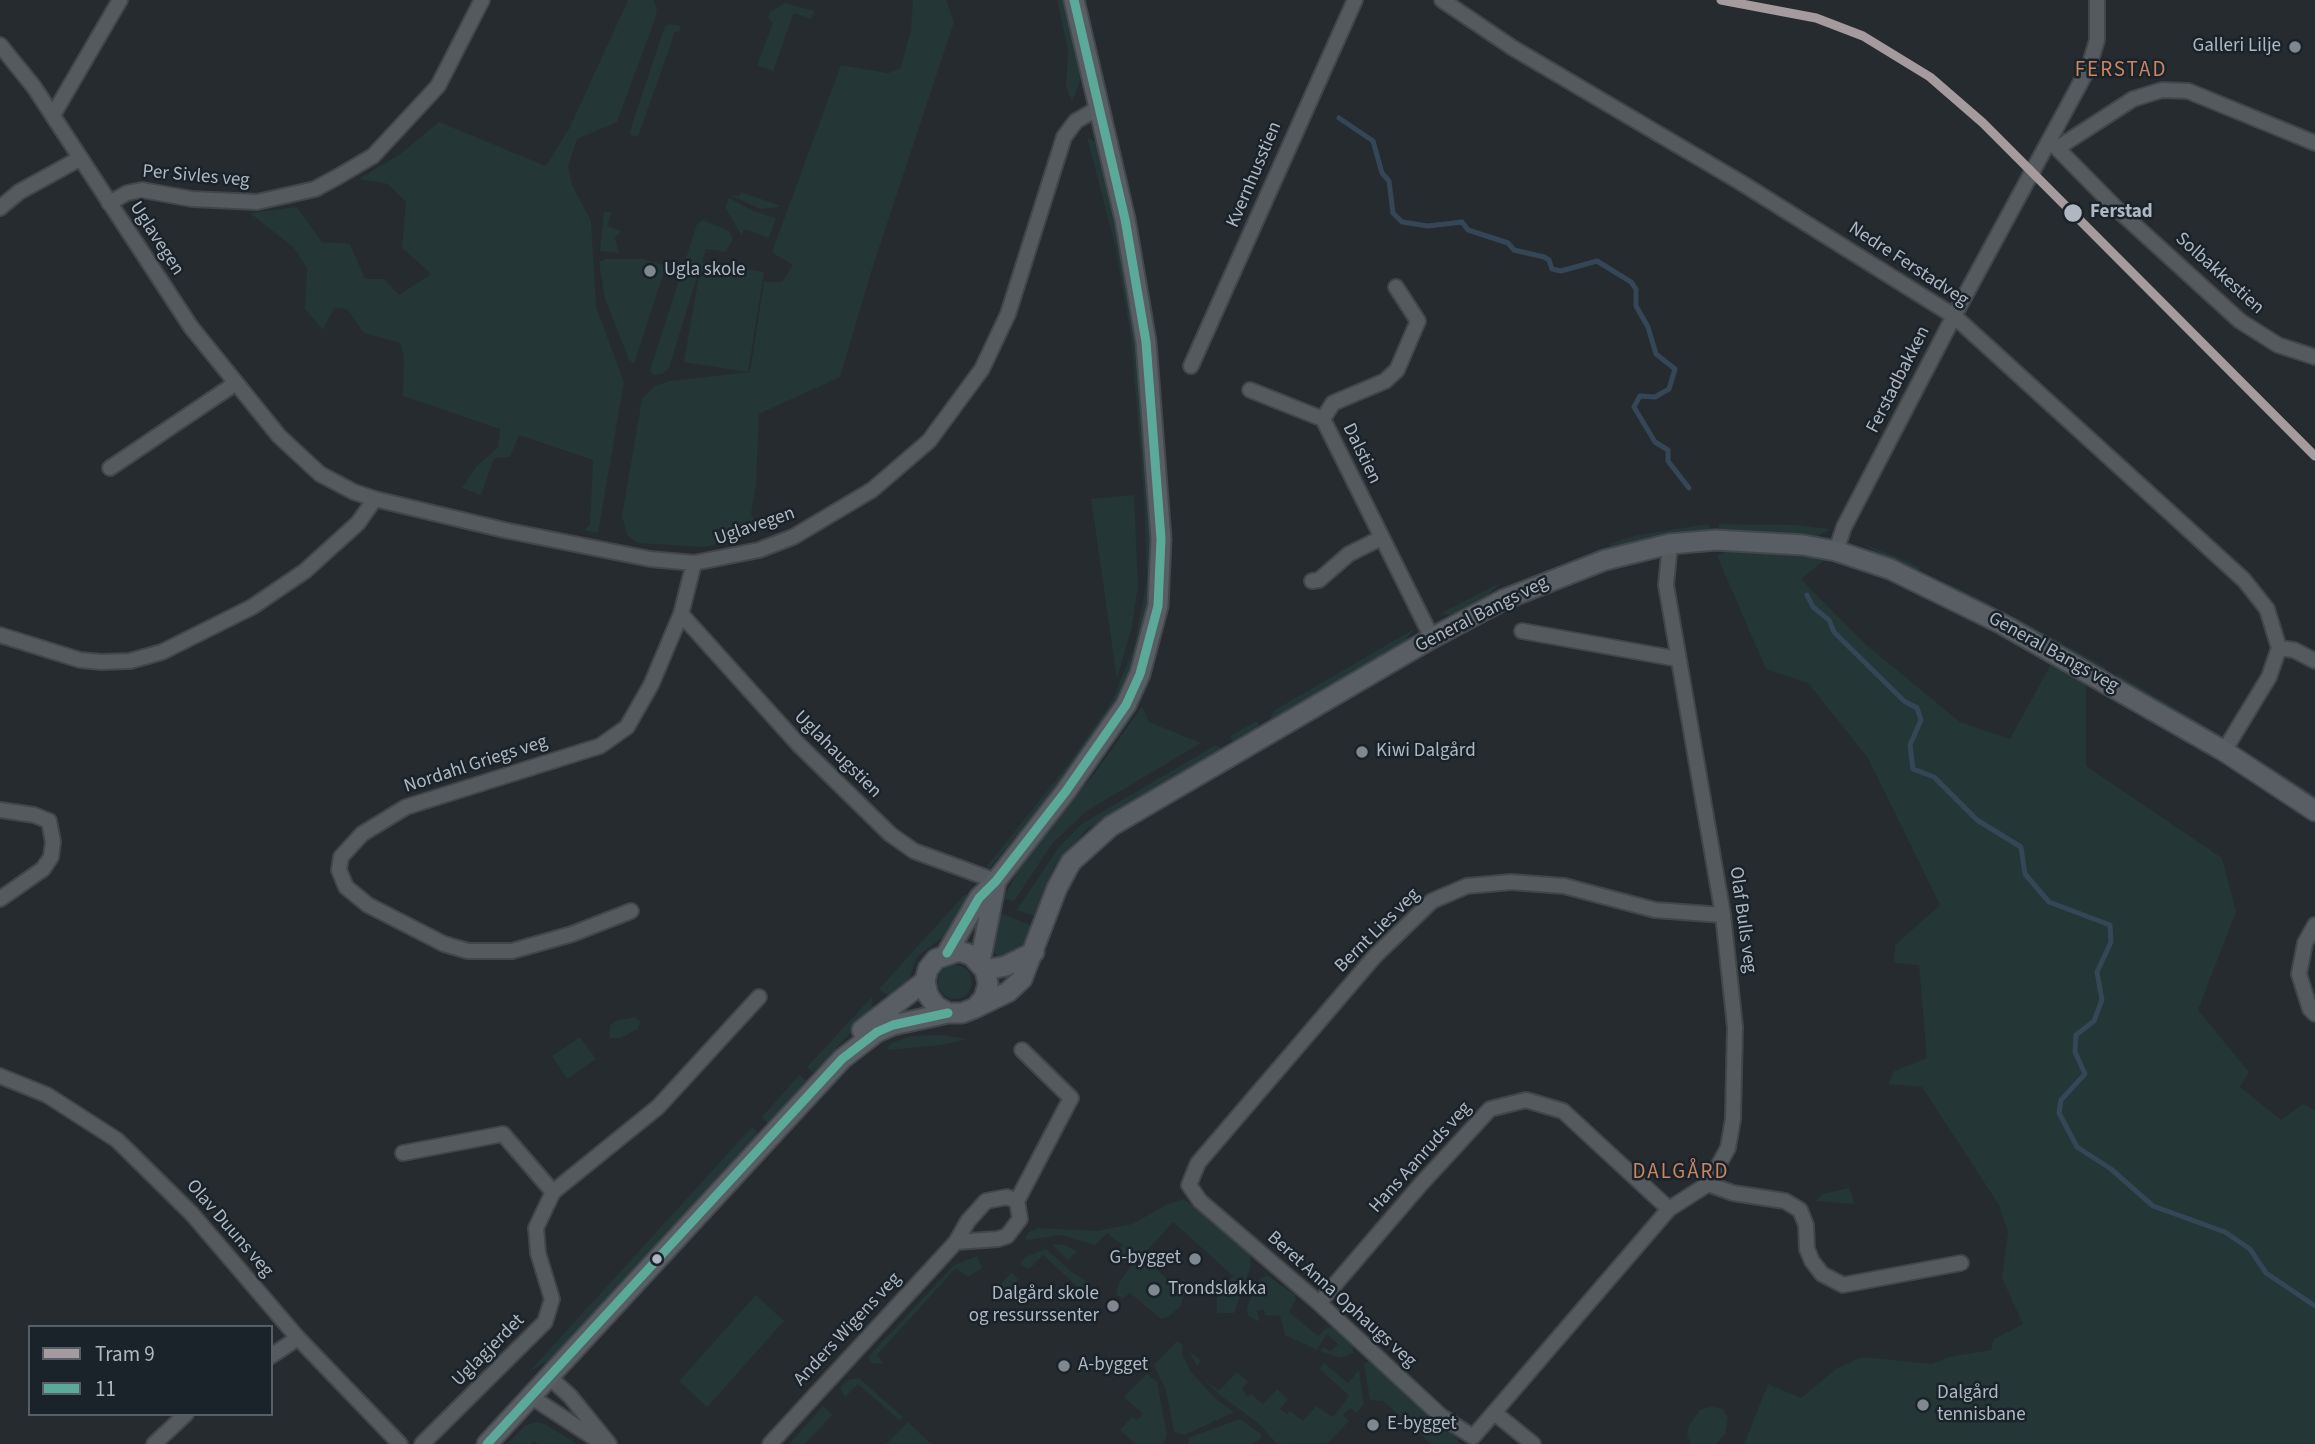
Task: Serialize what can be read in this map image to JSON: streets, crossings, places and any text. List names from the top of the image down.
{
  "streets": {
    "street": [
      "Kvernhusstien",
      "Per Sivles veg",
      "Uglavegen",
      "Nedre Ferstadveg",
      "Solbakkestien",
      "Ferstadbakken",
      "Dalstien",
      "General Bangs veg",
      "Uglahaugstien",
      "Nordahl Griegs veg",
      "Olaf Bulls veg",
      "Bernt Lies veg",
      "Hans Aanruds veg",
      "Olav Duuns veg",
      "Beret Anna Ophaugs veg",
      "Anders Wigens veg",
      "Uglagjerdet"
    ]
  },
  "crossings": [
    ["Per Sivles veg", "Uglavegen"],
    ["Uglavegen", "Nordahl Griegs veg"],
    ["Nedre Ferstadveg", "Ferstadbakken"],
    ["Solbakkestien", "Ferstadbakken"],
    ["Ferstadbakken", "General Bangs veg"],
    ["Dalstien", "General Bangs veg"],
    ["General Bangs veg", "Olaf Bulls veg"],
    ["Uglahaugstien", "Nordahl Griegs veg"],
    ["Olaf Bulls veg", "Bernt Lies veg"],
    ["Olaf Bulls veg", "Hans Aanruds veg"],
    ["Olaf Bulls veg", "Beret Anna Ophaugs veg"],
    ["Bernt Lies veg", "Beret Anna Ophaugs veg"],
    ["Hans Aanruds veg", "Beret Anna Ophaugs veg"]
  ],
  "districts": ["FERSTAD", "DALGÅRD"],
  "places": [
    "Galleri Lilje",
    "Ferstad",
    "Ugla skole",
    "Kiwi Dalgård",
    "G-bygget",
    "Trondsløkka",
    "Dalgård skole og ressurssenter",
    "A-bygget",
    "Dalgård tennisbane",
    "E-bygget"
  ],
  "lines": ["tram line 9", "transit line 11"],
  "legend": ["Tram 9", "11"]
}
